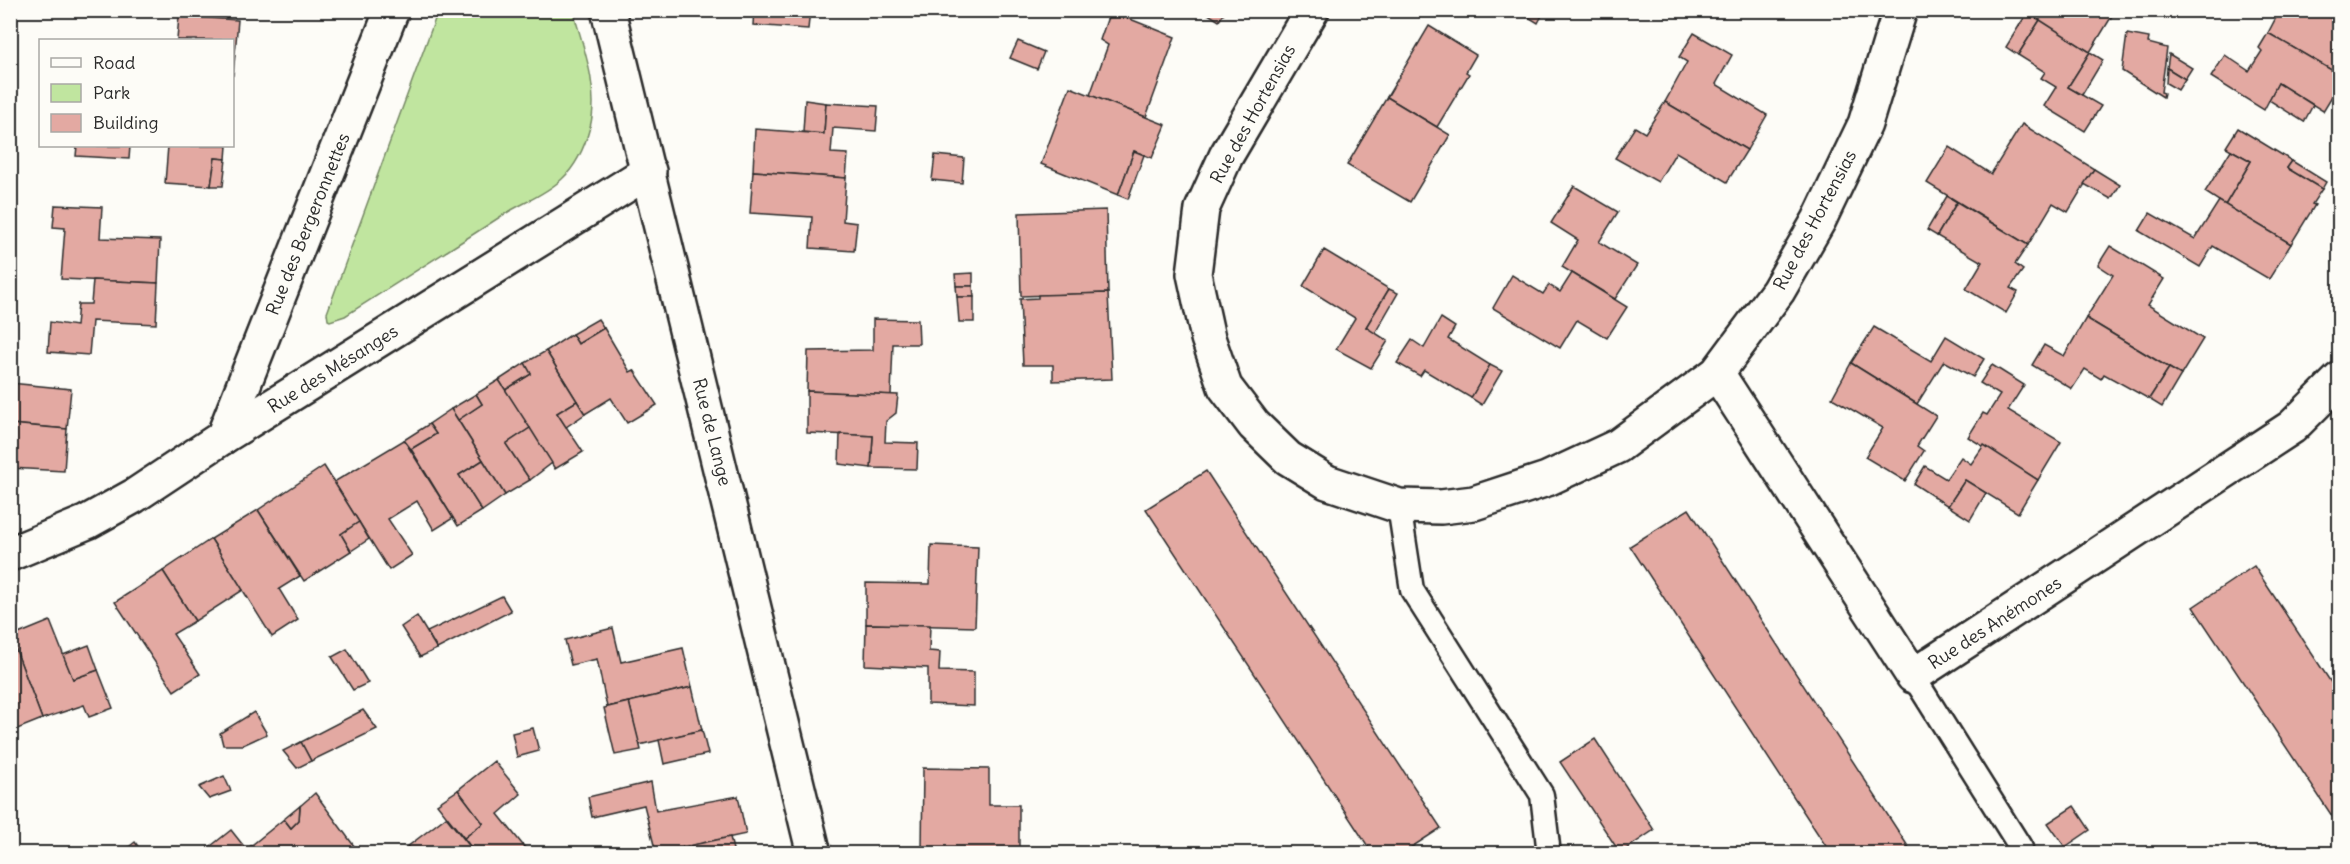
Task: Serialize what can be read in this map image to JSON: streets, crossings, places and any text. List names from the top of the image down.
{
  "streets": {
    "street": [
      "Rue des Hortensias",
      "Rue des Bergeronnettes",
      "Rue des Mésanges",
      "Rue de Lange",
      "Rue des Anémones"
    ]
  },
  "crossings": [
    ["Rue des Hortensias", "Rue des Anémones"],
    ["Rue des Bergeronnettes", "Rue des Mésanges"],
    ["Rue des Mésanges", "Rue de Lange"]
  ],
  "legend": ["Road", "Park", "Building"]
}
